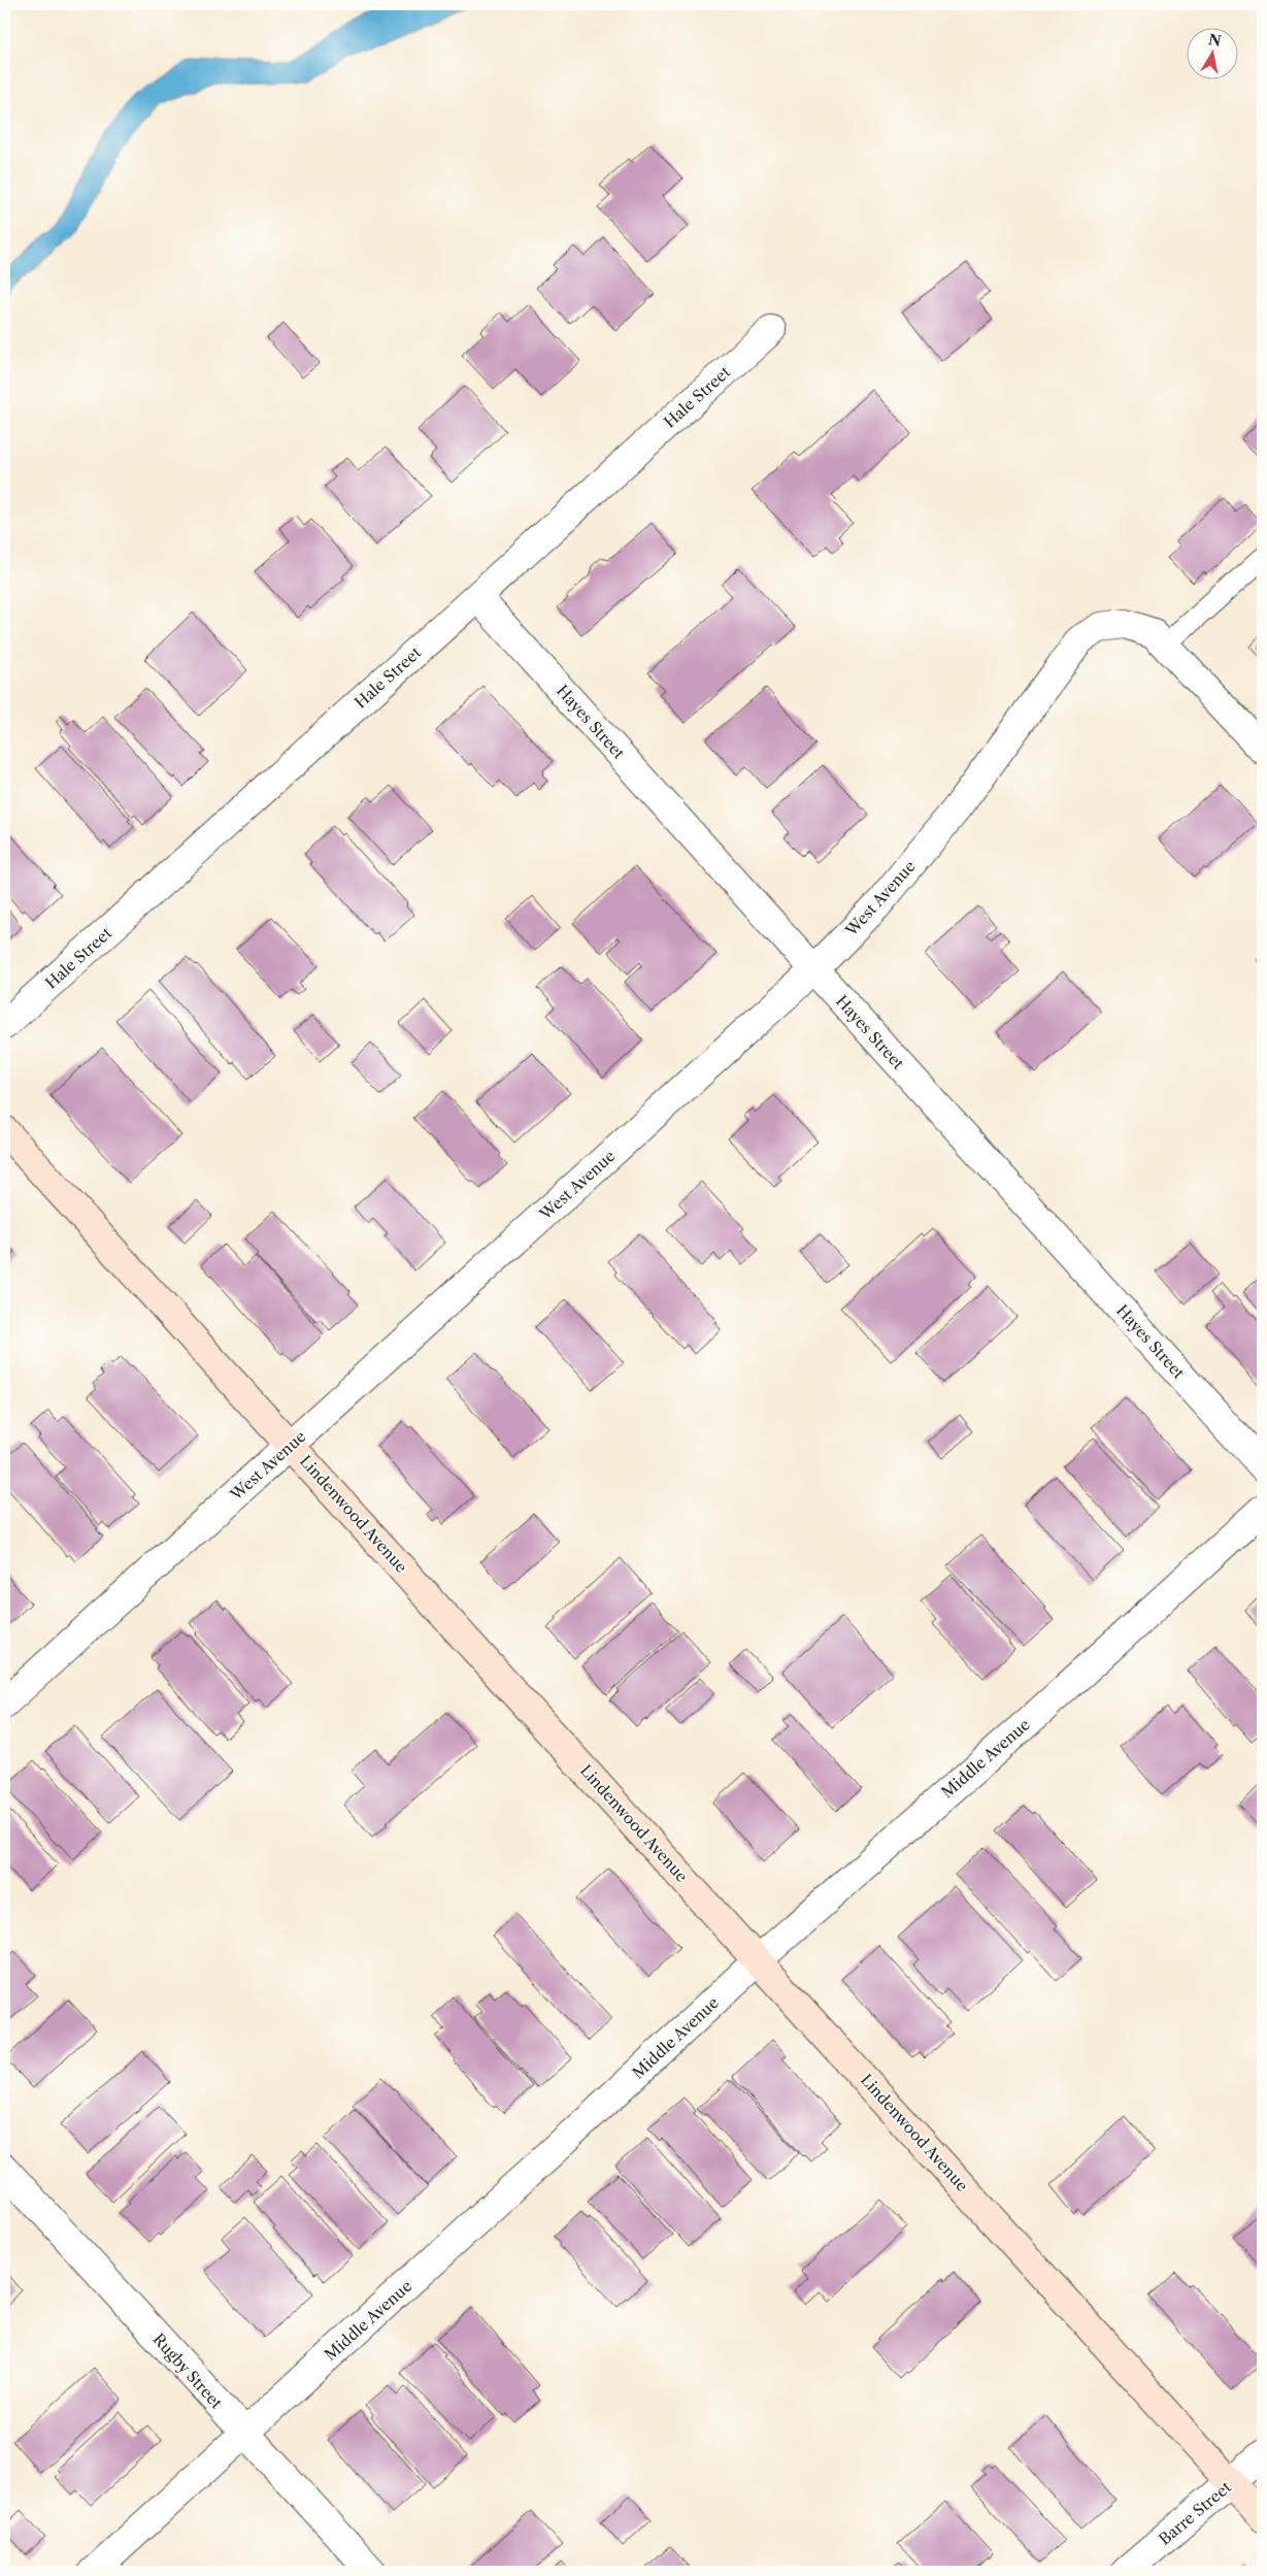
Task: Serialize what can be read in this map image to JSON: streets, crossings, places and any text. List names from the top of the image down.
{
  "streets": {
    "street": [
      "Hale Street",
      "Hayes Street",
      "West Avenue",
      "Lindenwood Avenue",
      "Middle Avenue",
      "Rugby Street",
      "Barre Street"
    ]
  },
  "crossings": [
    ["Hale Street", "Hayes Street"],
    ["Hayes Street", "West Avenue"],
    ["West Avenue", "Lindenwood Avenue"],
    ["Lindenwood Avenue", "Middle Avenue"],
    ["Lindenwood Avenue", "Barre Street"],
    ["Middle Avenue", "Rugby Street"]
  ],
  "north": "top"
}
